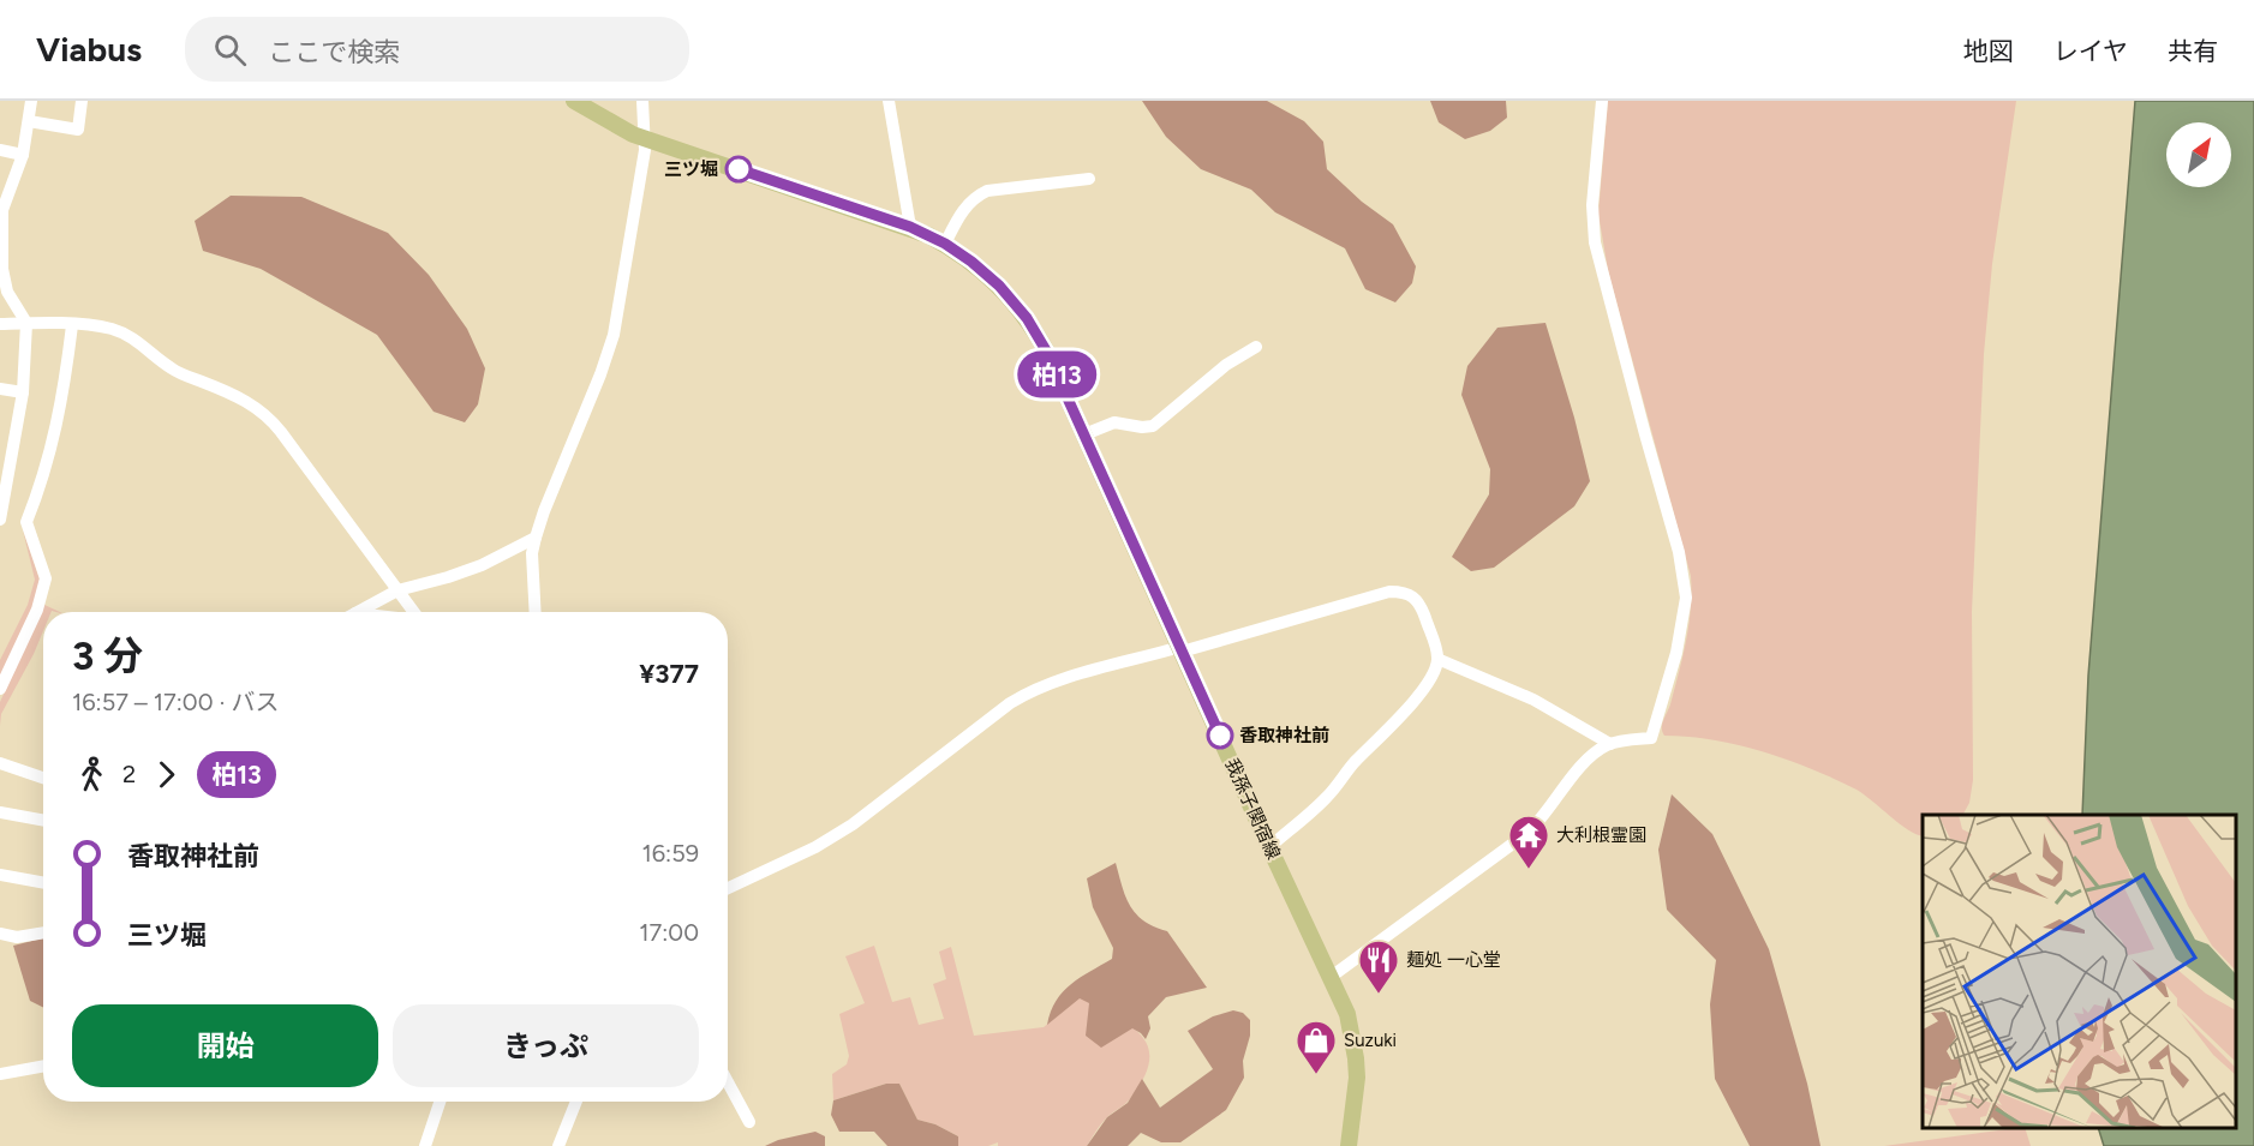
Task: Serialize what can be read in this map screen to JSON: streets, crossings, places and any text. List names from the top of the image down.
{
  "streets": {
    "main road": ["我孫子関宿線"]
  },
  "places": {
    "other": ["三ツ堀", "香取神社前"],
    "temple": ["大利根霊園"],
    "restaurant": ["麺処 一心堂"],
    "shop": ["Suzuki"]
  },
  "lines": ["bus line 柏13"],
  "north": "top right",
  "page": {
    "header": "Viabus",
    "search": "ここで検索",
    "nav": ["地図", "レイヤ", "共有"],
    "on_map": "柏13",
    "heading": ["3 分", "16:57 – 17:00 · バス", "¥377"],
    "legs": ["2", "柏13"],
    "list": [
      {
        "name": "香取神社前",
        "value": "16:59"
      },
      {
        "name": "三ツ堀",
        "value": "17:00"
      }
    ],
    "buttons": ["開始", "きっぷ"]
  }
}
